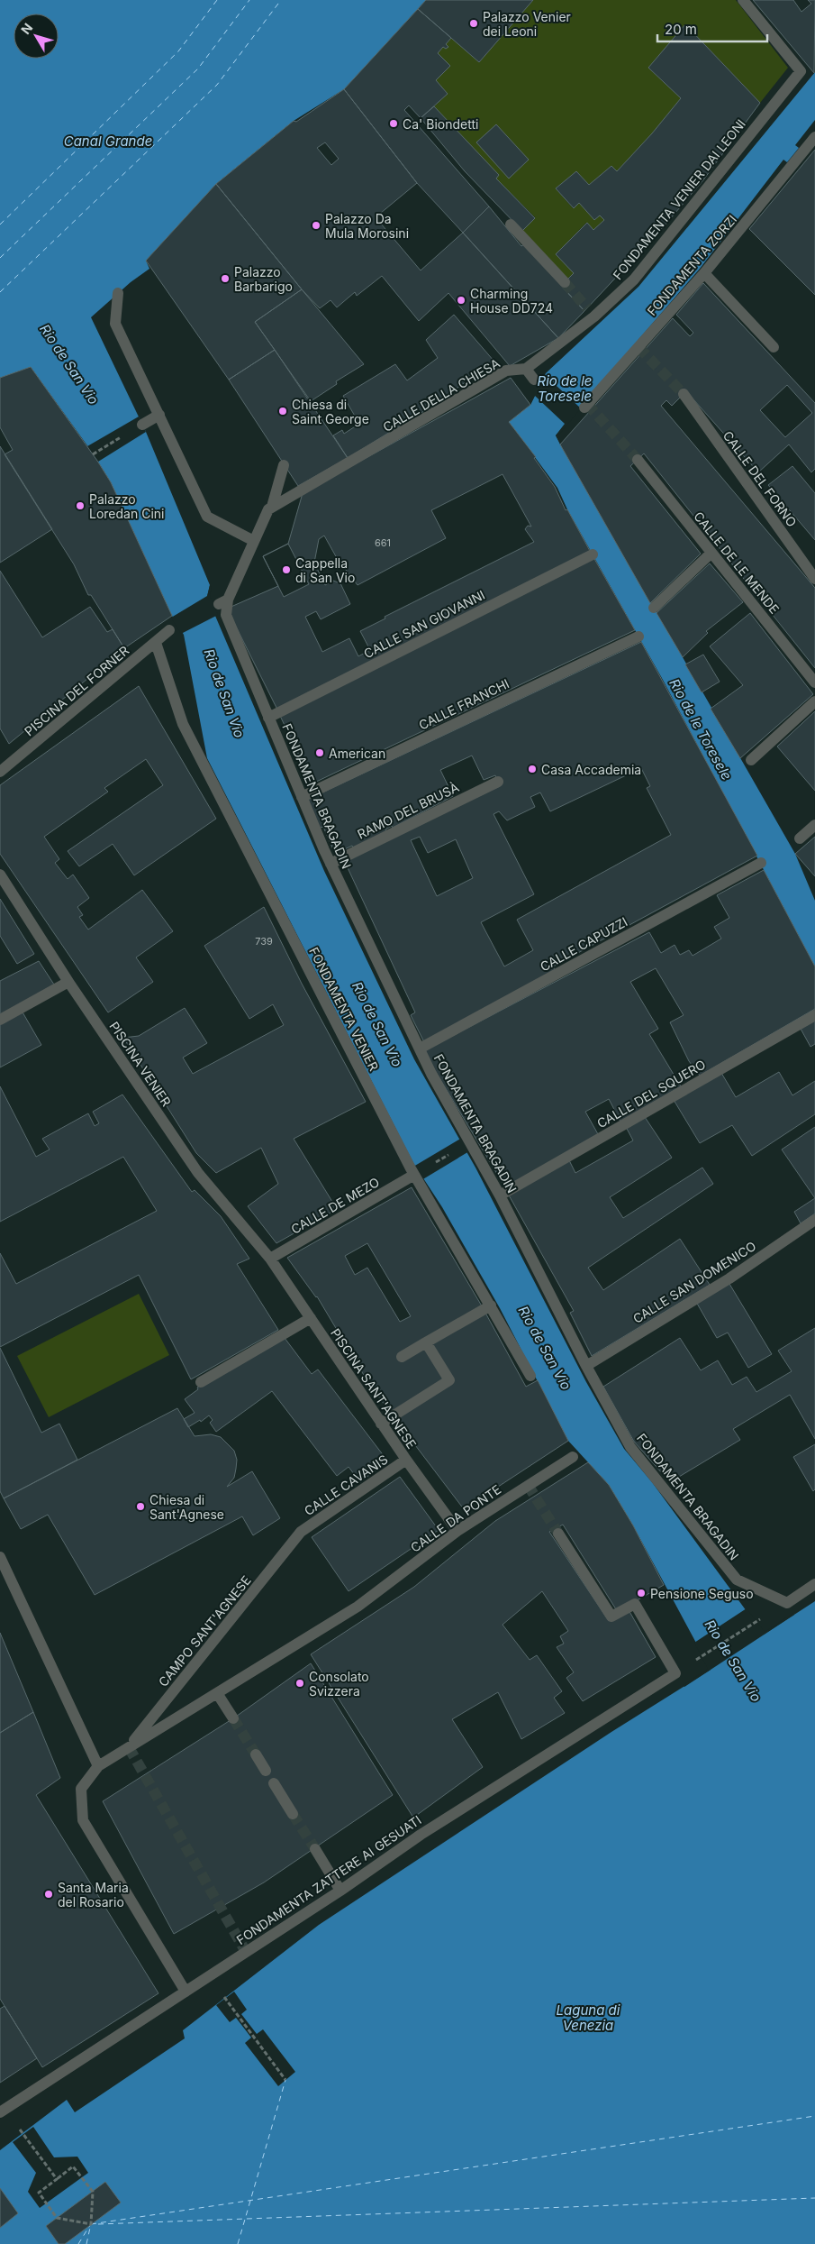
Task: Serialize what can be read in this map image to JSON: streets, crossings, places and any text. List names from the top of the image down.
{
  "streets": {
    "street": [
      "FONDAMENTA VENIER DAI LEONI",
      "FONDAMENTA ZORZI",
      "CALLE DELLA CHIESA",
      "CALLE DEL FORNO",
      "CALLE DE LE MENDE",
      "CALLE SAN GIOVANNI",
      "PISCINA DEL FORNER",
      "CALLE FRANCHI",
      "FONDAMENTA BRAGADIN",
      "RAMO DEL BRUSÀ",
      "CALLE CAPUZZI",
      "FONDAMENTA VENIER",
      "PISCINA VENIER",
      "CALLE DEL SQUERO",
      "CALLE DE MEZO",
      "CALLE SAN DOMENICO",
      "PISCINA SANT'AGNESE",
      "CALLE CAVANIS",
      "CALLE DA PONTE",
      "CAMPO SANT'AGNESE",
      "FONDAMENTA ZATTERE AI GESUATI"
    ]
  },
  "crossings": [
    ["FONDAMENTA VENIER DAI LEONI", "CALLE DELLA CHIESA"],
    ["CALLE SAN GIOVANNI", "FONDAMENTA BRAGADIN"],
    ["PISCINA DEL FORNER", "FONDAMENTA VENIER"],
    ["CALLE FRANCHI", "FONDAMENTA BRAGADIN"],
    ["FONDAMENTA BRAGADIN", "RAMO DEL BRUSÀ"],
    ["FONDAMENTA BRAGADIN", "CALLE CAPUZZI"],
    ["FONDAMENTA BRAGADIN", "CALLE DEL SQUERO"],
    ["FONDAMENTA BRAGADIN", "CALLE SAN DOMENICO"],
    ["FONDAMENTA VENIER", "CALLE DE MEZO"],
    ["PISCINA VENIER", "CALLE DE MEZO"],
    ["PISCINA VENIER", "PISCINA SANT'AGNESE"],
    ["CALLE DE MEZO", "PISCINA SANT'AGNESE"],
    ["PISCINA SANT'AGNESE", "CALLE CAVANIS"],
    ["PISCINA SANT'AGNESE", "CALLE DA PONTE"],
    ["CALLE CAVANIS", "CAMPO SANT'AGNESE"],
    ["CALLE DA PONTE", "CAMPO SANT'AGNESE"],
    ["CAMPO SANT'AGNESE", "FONDAMENTA ZATTERE AI GESUATI"]
  ],
  "water": [
    "Canal Grande",
    "Rio de San Vio",
    "Rio de le Toresele",
    "Laguna di Venezia"
  ],
  "places": [
    "Palazzo Venier dei Leoni",
    "Ca' Biondetti",
    "Palazzo Da Mula Morosini",
    "Palazzo Barbarigo",
    "Charming House DD724",
    "Chiesa di Saint George",
    "Palazzo Loredan Cini",
    "Cappella di San Vio",
    "American",
    "Casa Accademia",
    "Chiesa di Sant'Agnese",
    "Pensione Seguso",
    "Consolato Svizzera",
    "Santa Maria del Rosario"
  ],
  "house_numbers": ["661", "739"],
  "scale_bar": "20 m",
  "north": "top left"
}
